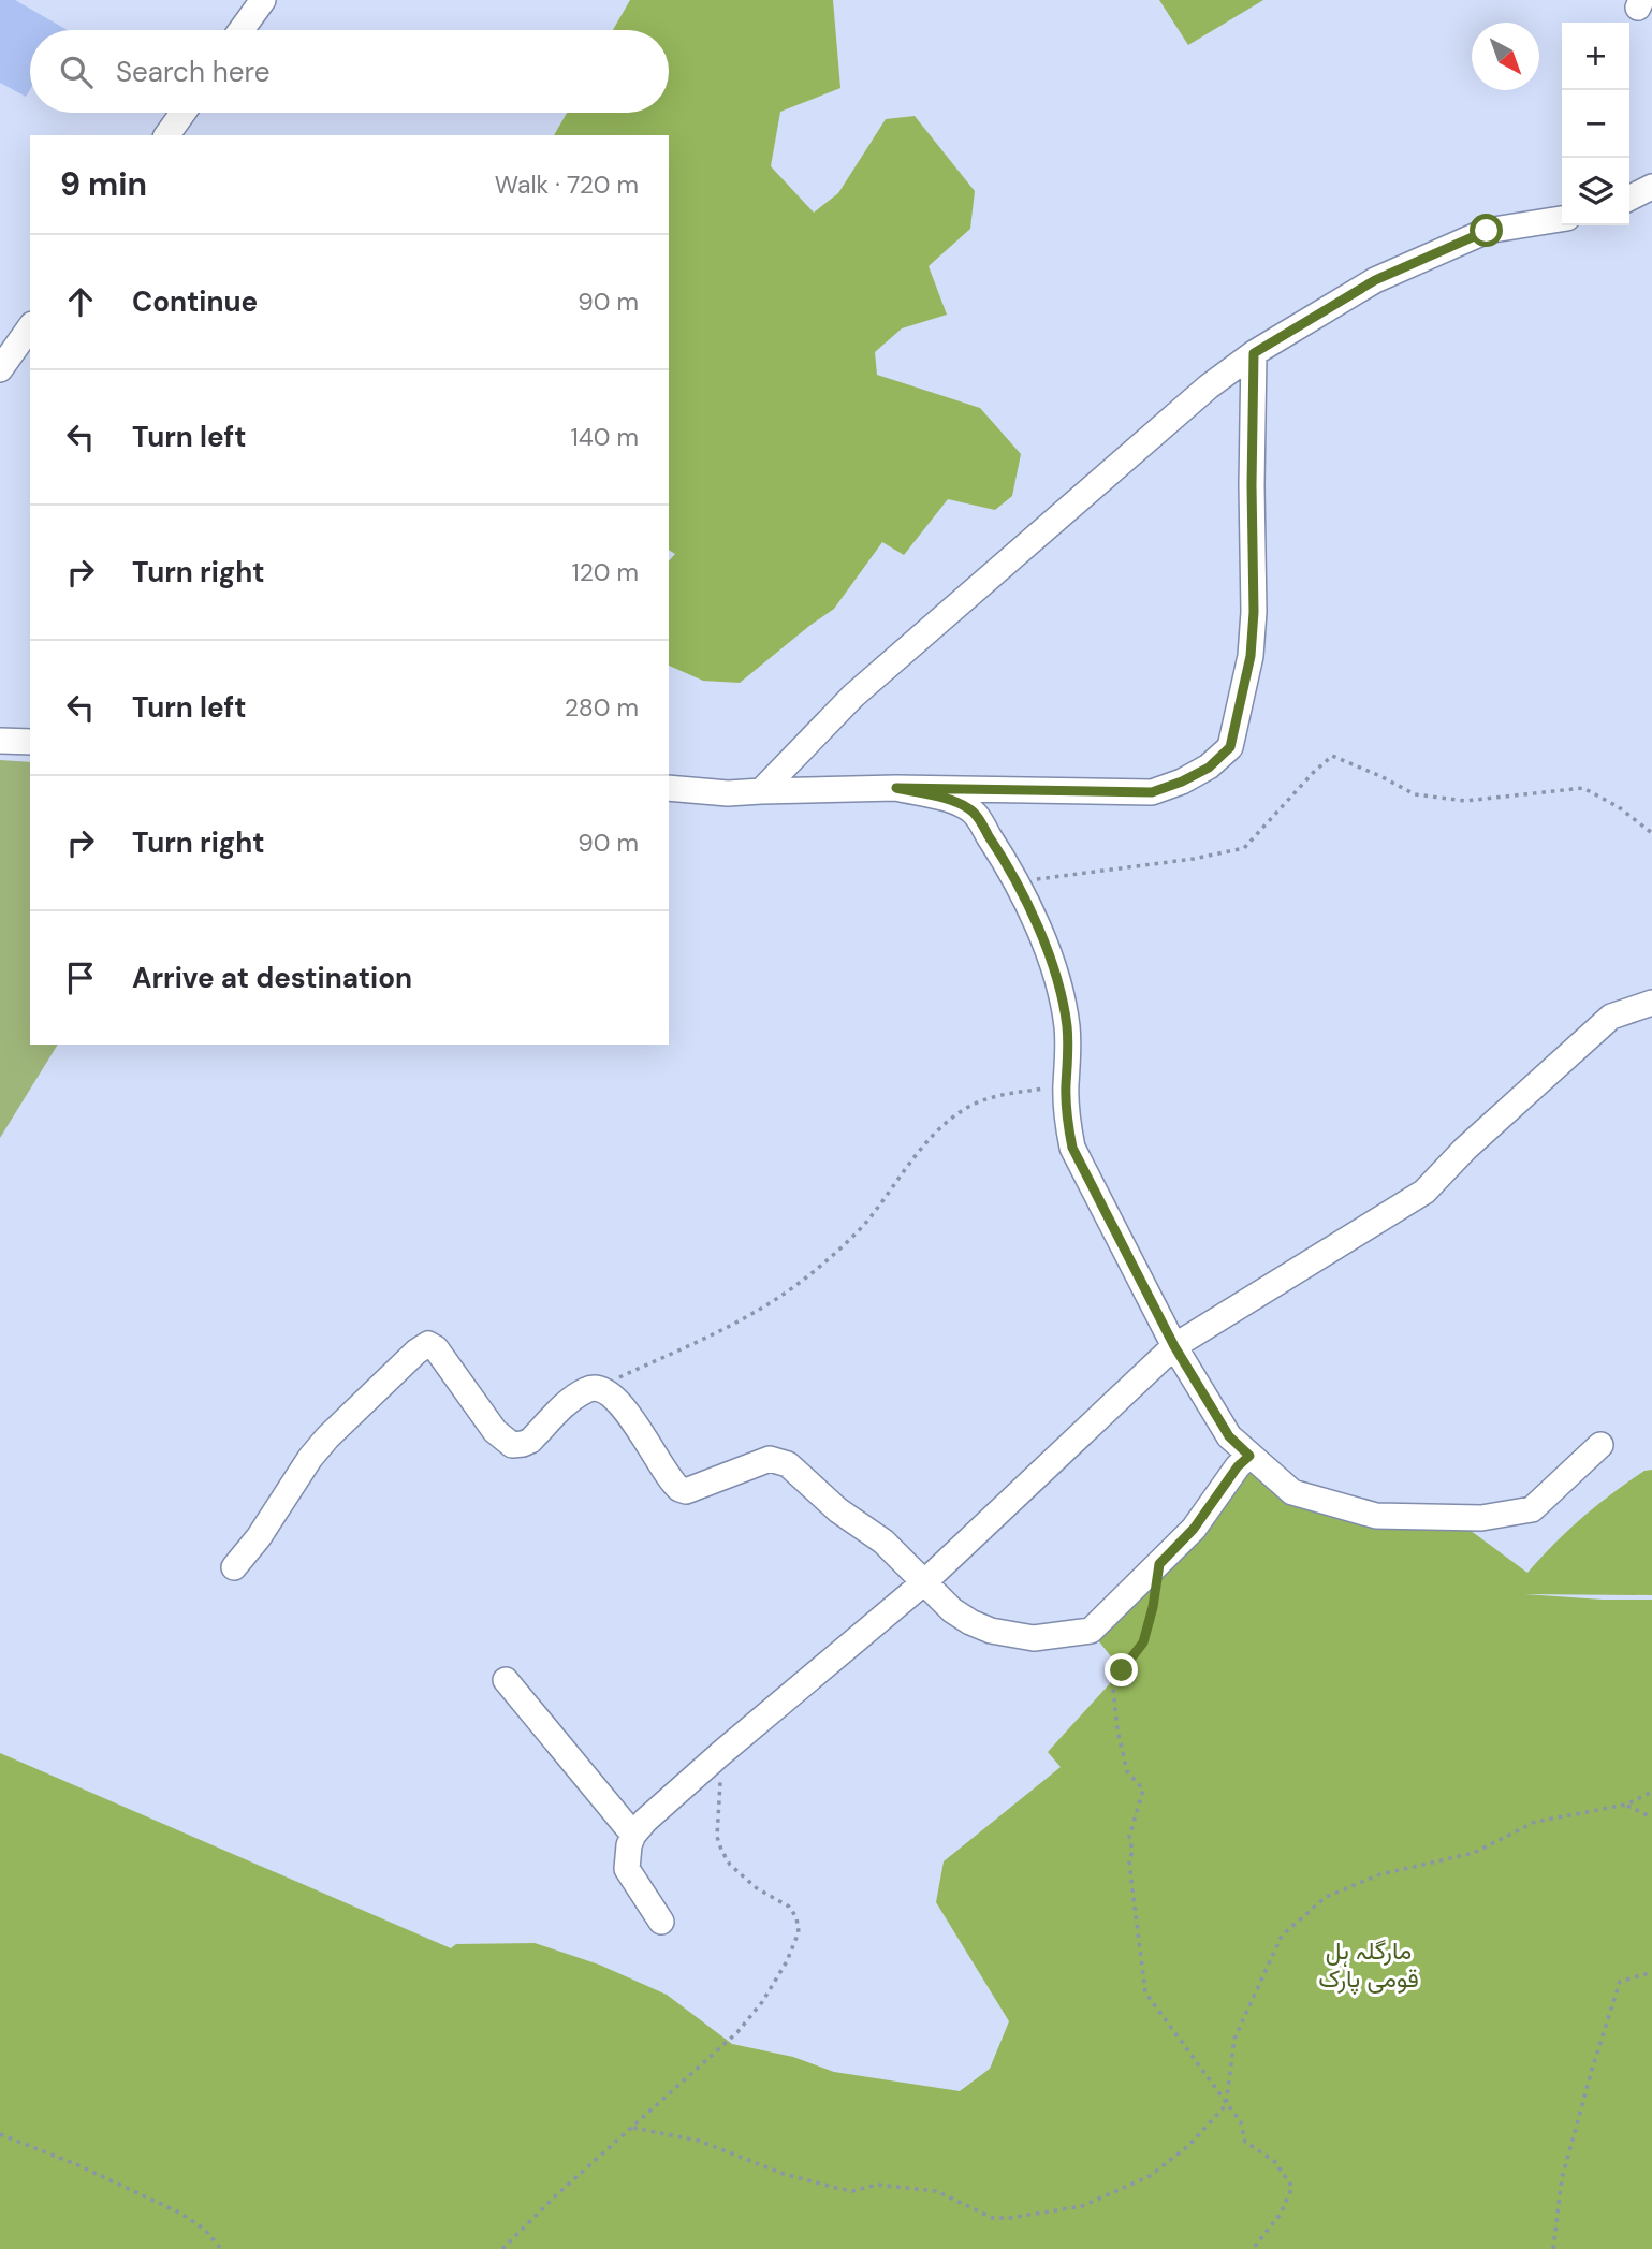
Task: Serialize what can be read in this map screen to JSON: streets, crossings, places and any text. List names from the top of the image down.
{
  "parks": ["مارگلہ ہل قومی پارک"],
  "north": "bottom right",
  "page": {
    "map_buttons": ["+", "−"],
    "search": "Search here",
    "heading": ["9 min", "Walk · 720 m"],
    "list": [
      ["Continue", "90 m"],
      ["Turn left", "140 m"],
      ["Turn right", "120 m"],
      ["Turn left", "280 m"],
      ["Turn right", "90 m"],
      "Arrive at destination"
    ]
  }
}
